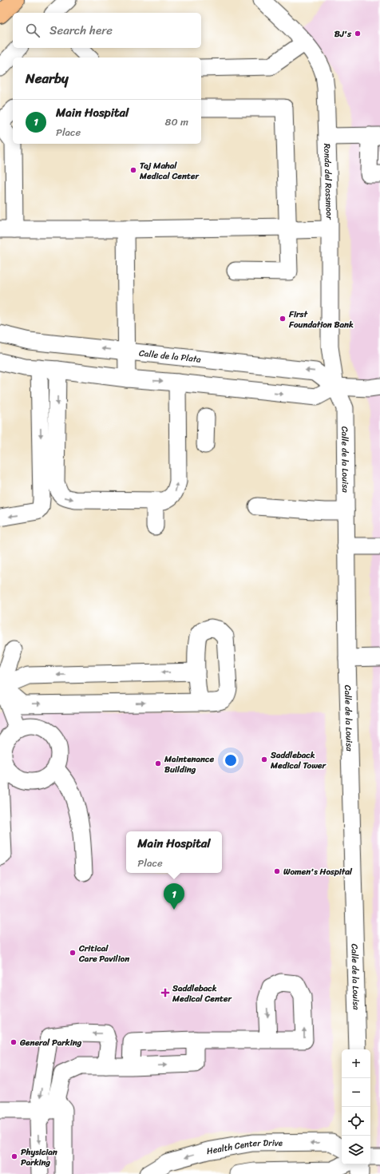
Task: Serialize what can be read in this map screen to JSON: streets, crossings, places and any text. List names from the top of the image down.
{
  "streets": {
    "street": [
      "Ronda del Rossmoor",
      "Calle de la Plata",
      "Calle de la Louisa",
      "Health Center Drive"
    ]
  },
  "crossings": [
    ["Ronda del Rossmoor", "Calle de la Plata"],
    ["Ronda del Rossmoor", "Calle de la Louisa"],
    ["Calle de la Plata", "Calle de la Louisa"]
  ],
  "places": {
    "other": [
      "BJ's",
      "Taj Mahal Medical Center",
      "First Foundation Bank",
      "Saddleback Medical Tower",
      "Maintenance Building",
      "Women's Hospital",
      "Critical Care Pavilion",
      "General Parking",
      "Physician Parking"
    ],
    "health": ["Saddleback Medical Center"]
  },
  "page": {
    "search": "Search here",
    "heading": "Nearby",
    "list": [
      {
        "mark": "1",
        "name": "Main Hospital",
        "note": "Place",
        "value": "80 m"
      }
    ],
    "popup": ["Main Hospital", "Place"],
    "pins": "1",
    "map_buttons": ["+", "−"]
  }
}
